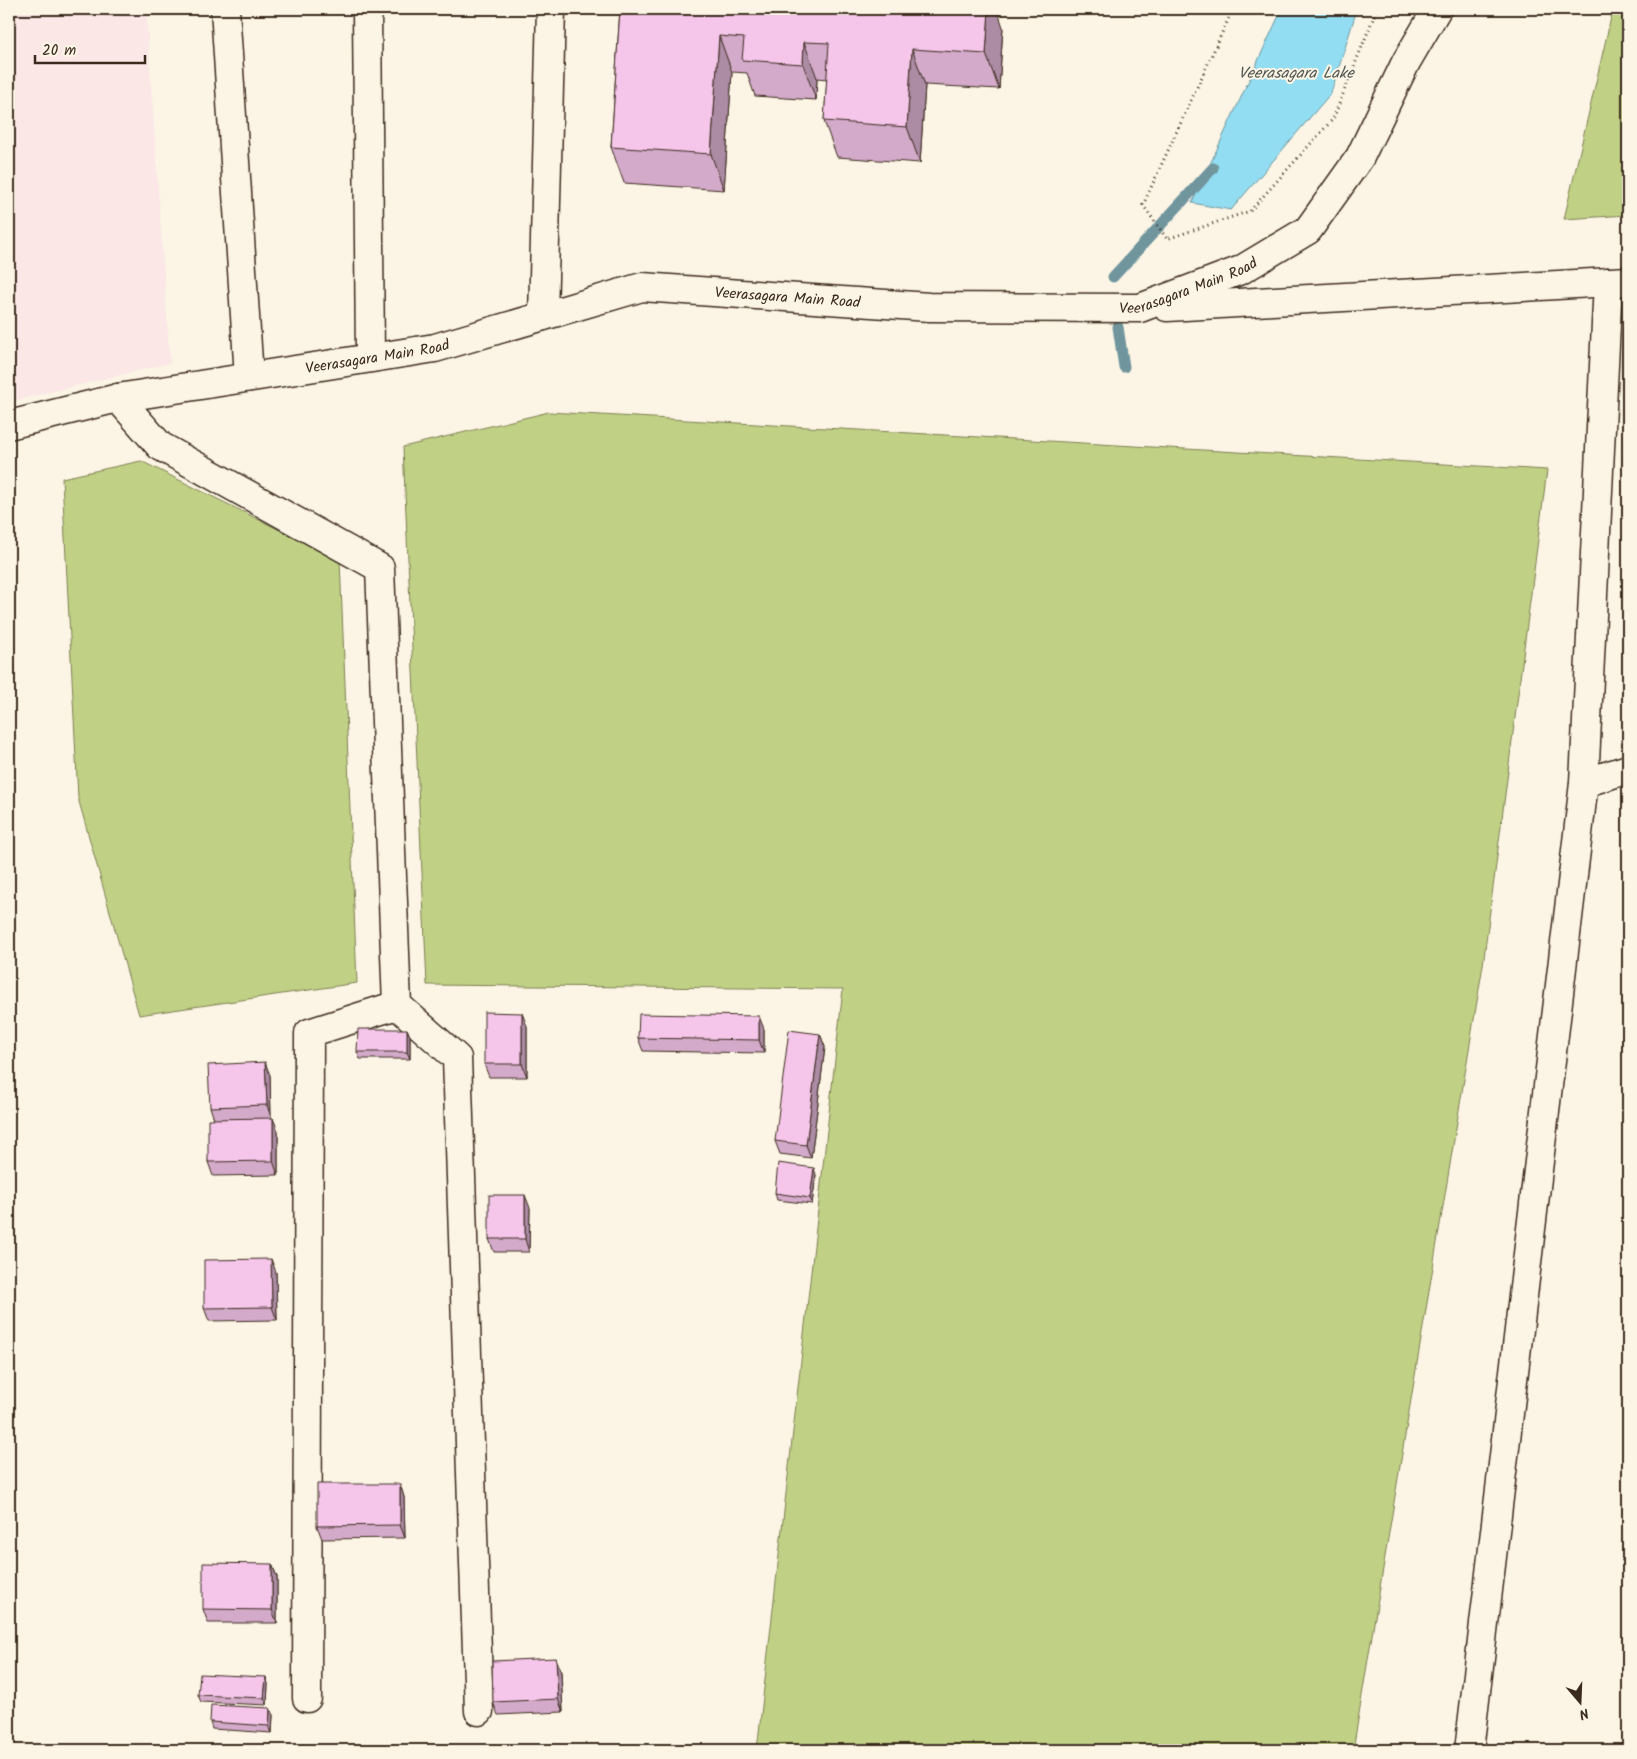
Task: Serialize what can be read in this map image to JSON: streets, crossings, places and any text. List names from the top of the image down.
{
  "streets": {
    "street": ["Veerasagara Main Road"]
  },
  "water": ["Veerasagara Lake"],
  "scale_bar": "20 m",
  "north": "bottom"
}
